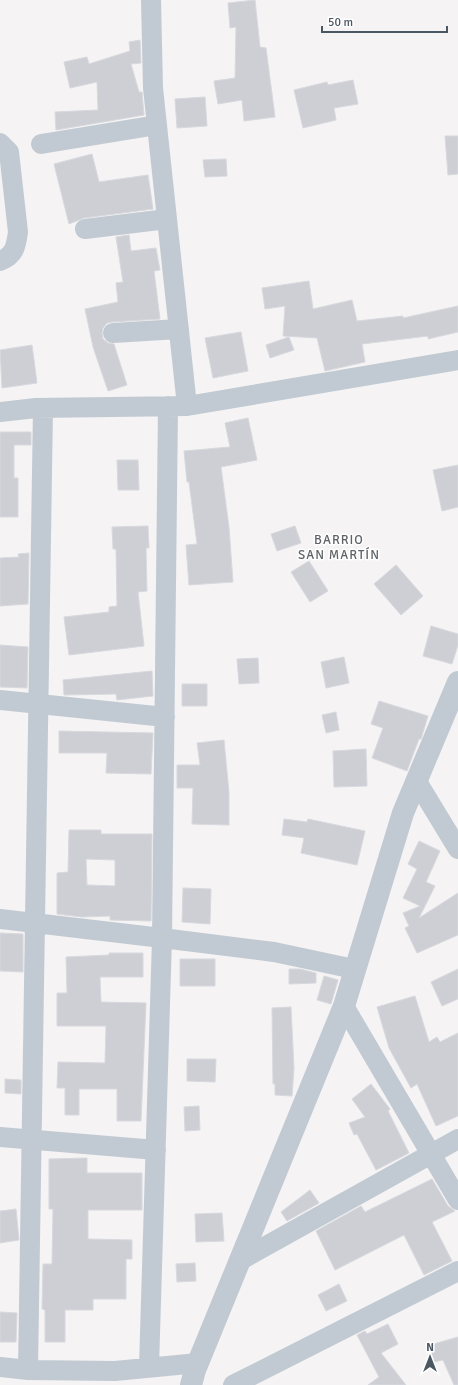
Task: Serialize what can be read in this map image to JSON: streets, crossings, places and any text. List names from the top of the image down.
{
  "districts": ["BARRIO SAN MARTÍN"],
  "scale_bar": "50 m",
  "north": "top"
}
